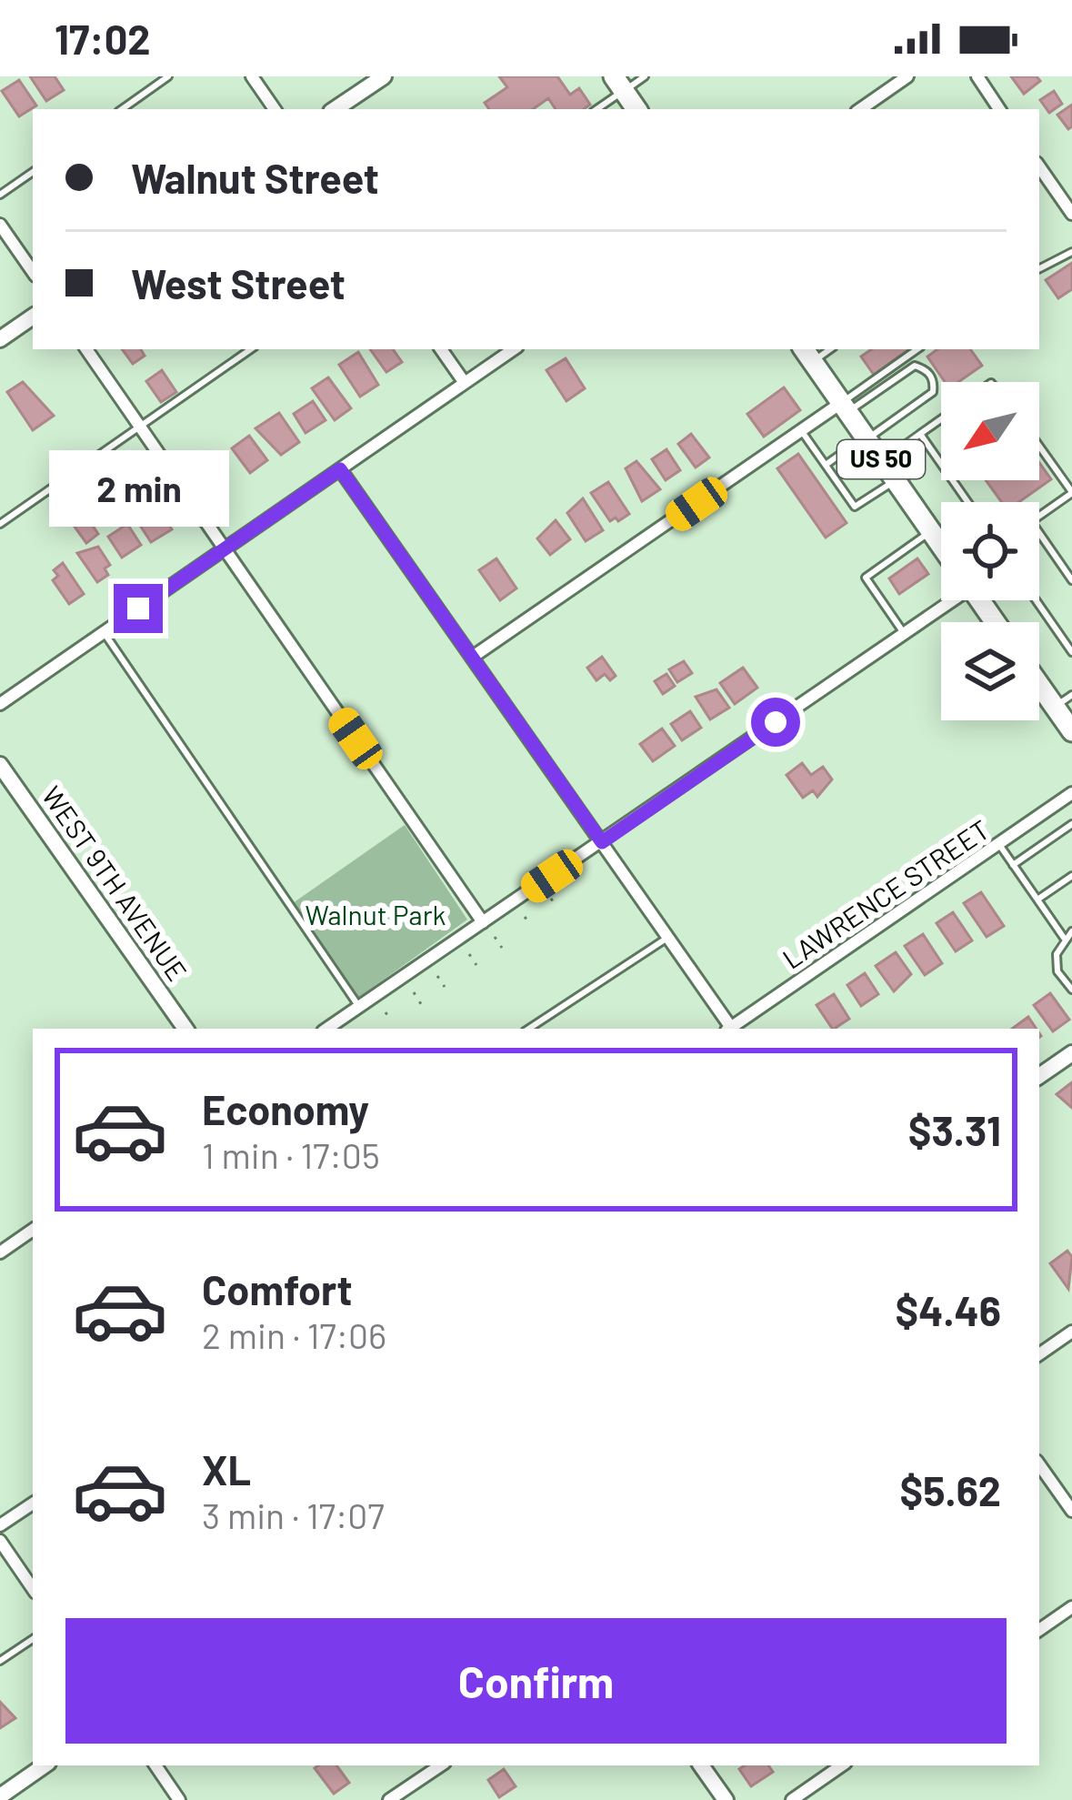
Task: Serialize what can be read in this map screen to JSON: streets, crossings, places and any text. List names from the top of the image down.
{
  "streets": {
    "main road": ["US 50"],
    "street": ["WEST 9TH AVENUE", "LAWRENCE STREET"]
  },
  "parks": ["Walnut Park"],
  "north": "bottom left",
  "page": {
    "status": "17:02",
    "banner": ["Walnut Street", "West Street"],
    "bubble": "2 min",
    "list": [
      {
        "name": "Economy",
        "note": "1 min · 17:05",
        "value": "$3.31"
      },
      {
        "name": "Comfort",
        "note": "2 min · 17:06",
        "value": "$4.46"
      },
      {
        "name": "XL",
        "note": "3 min · 17:07",
        "value": "$5.62"
      }
    ],
    "buttons": "Confirm"
  }
}
